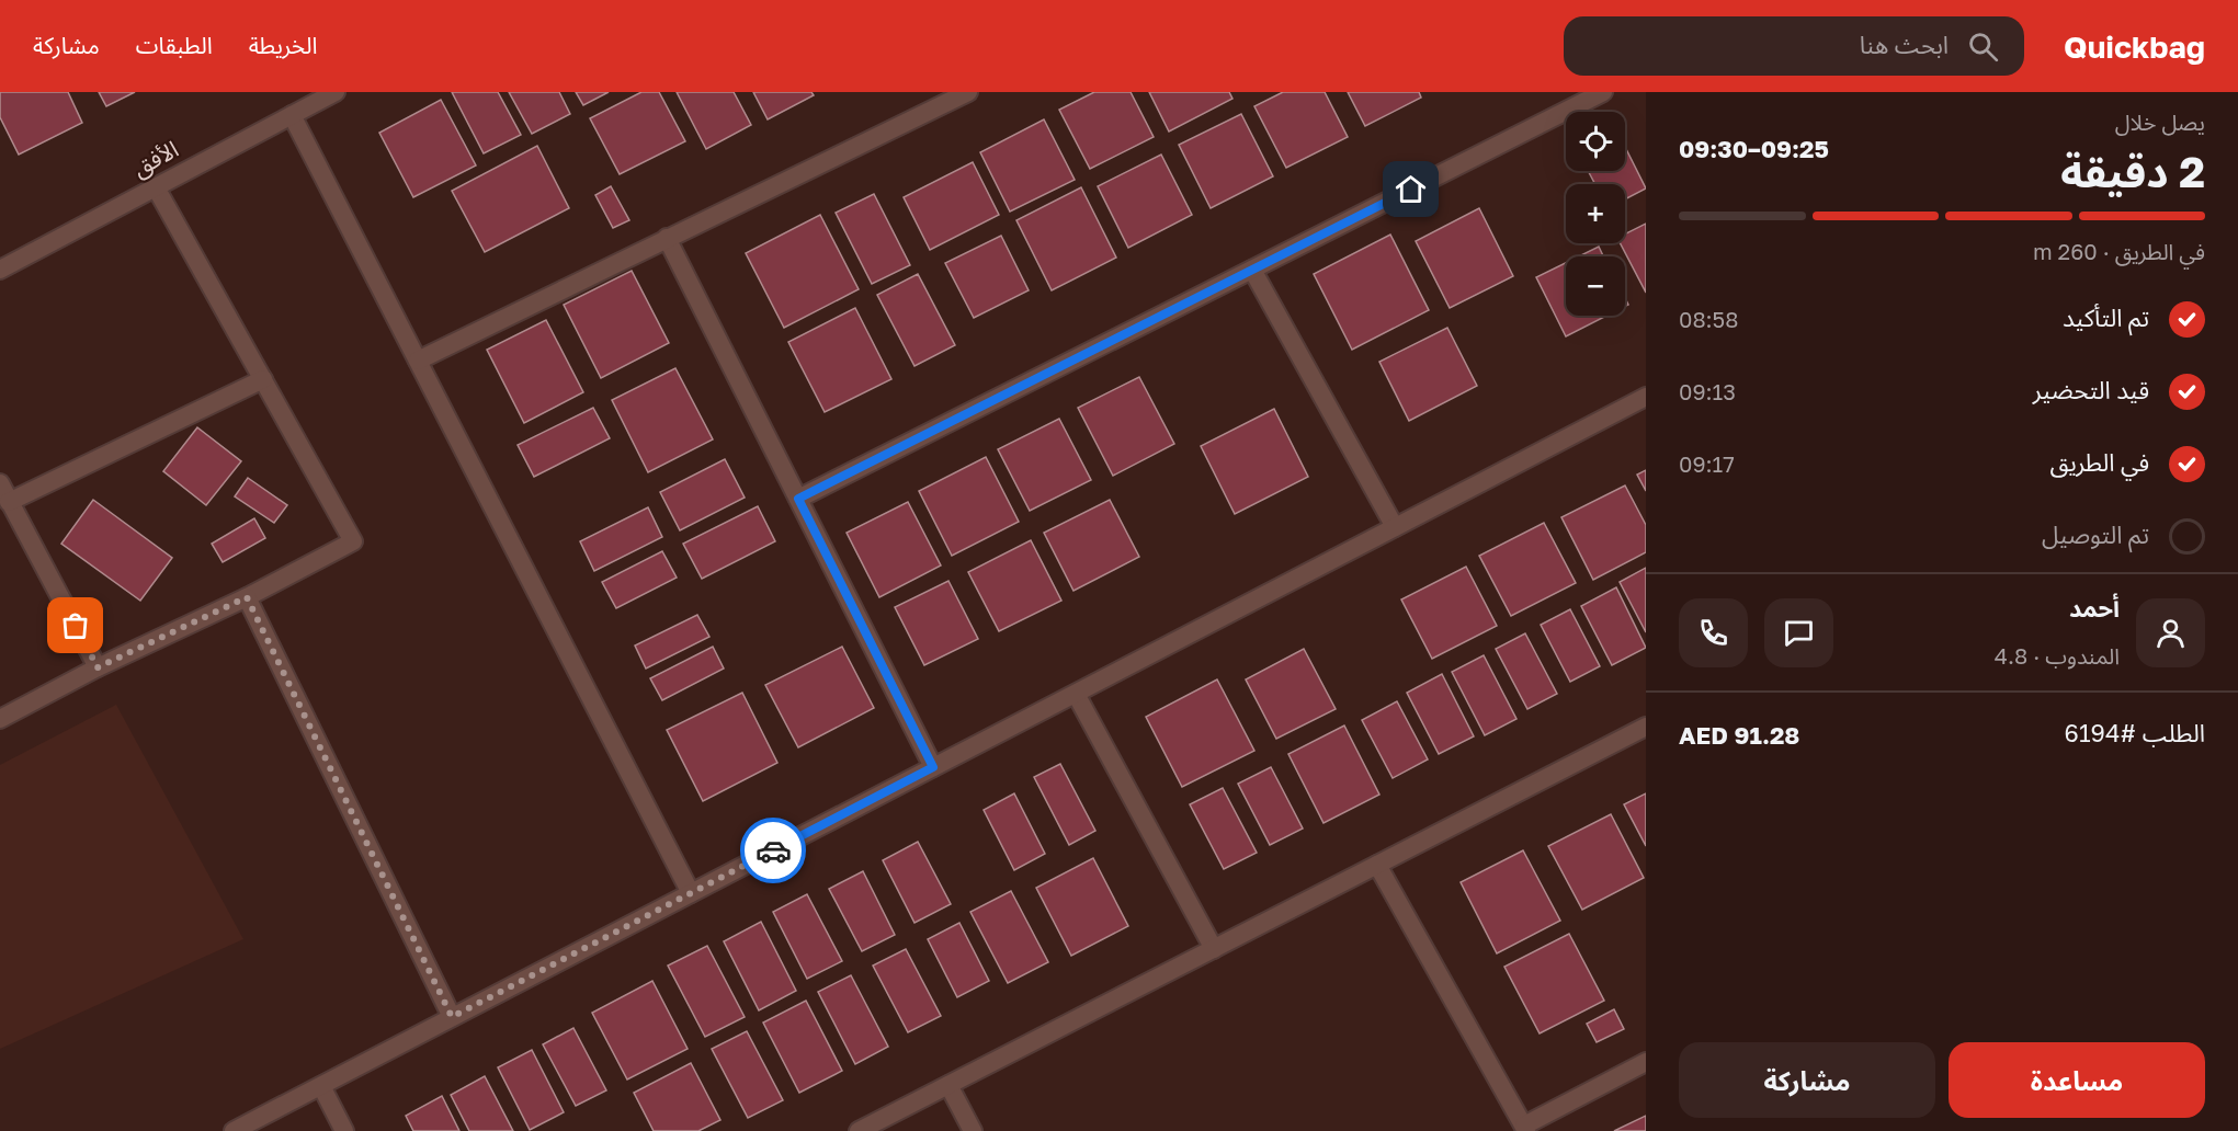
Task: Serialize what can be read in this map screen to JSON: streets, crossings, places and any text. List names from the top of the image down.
{
  "streets": {
    "street": ["الأفق"]
  },
  "page": {
    "header": "Quickbag",
    "search": "ابحث هنا",
    "nav": ["الخريطة", "الطبقات", "مشاركة"],
    "heading": ["2 دقيقة", "يصل خلال", "09:25–09:30"],
    "panel": [
      "أحمد",
      "المندوب · 4.8",
      "الطلب #6194",
      "AED 91.28"
    ],
    "map_buttons": ["+", "−"],
    "bar": "في الطريق · 260 m",
    "list": [
      ["تم التأكيد", "08:58"],
      ["قيد التحضير", "09:13"],
      ["في الطريق", "09:17"],
      "تم التوصيل"
    ],
    "buttons": ["مساعدة", "مشاركة"]
  }
}
